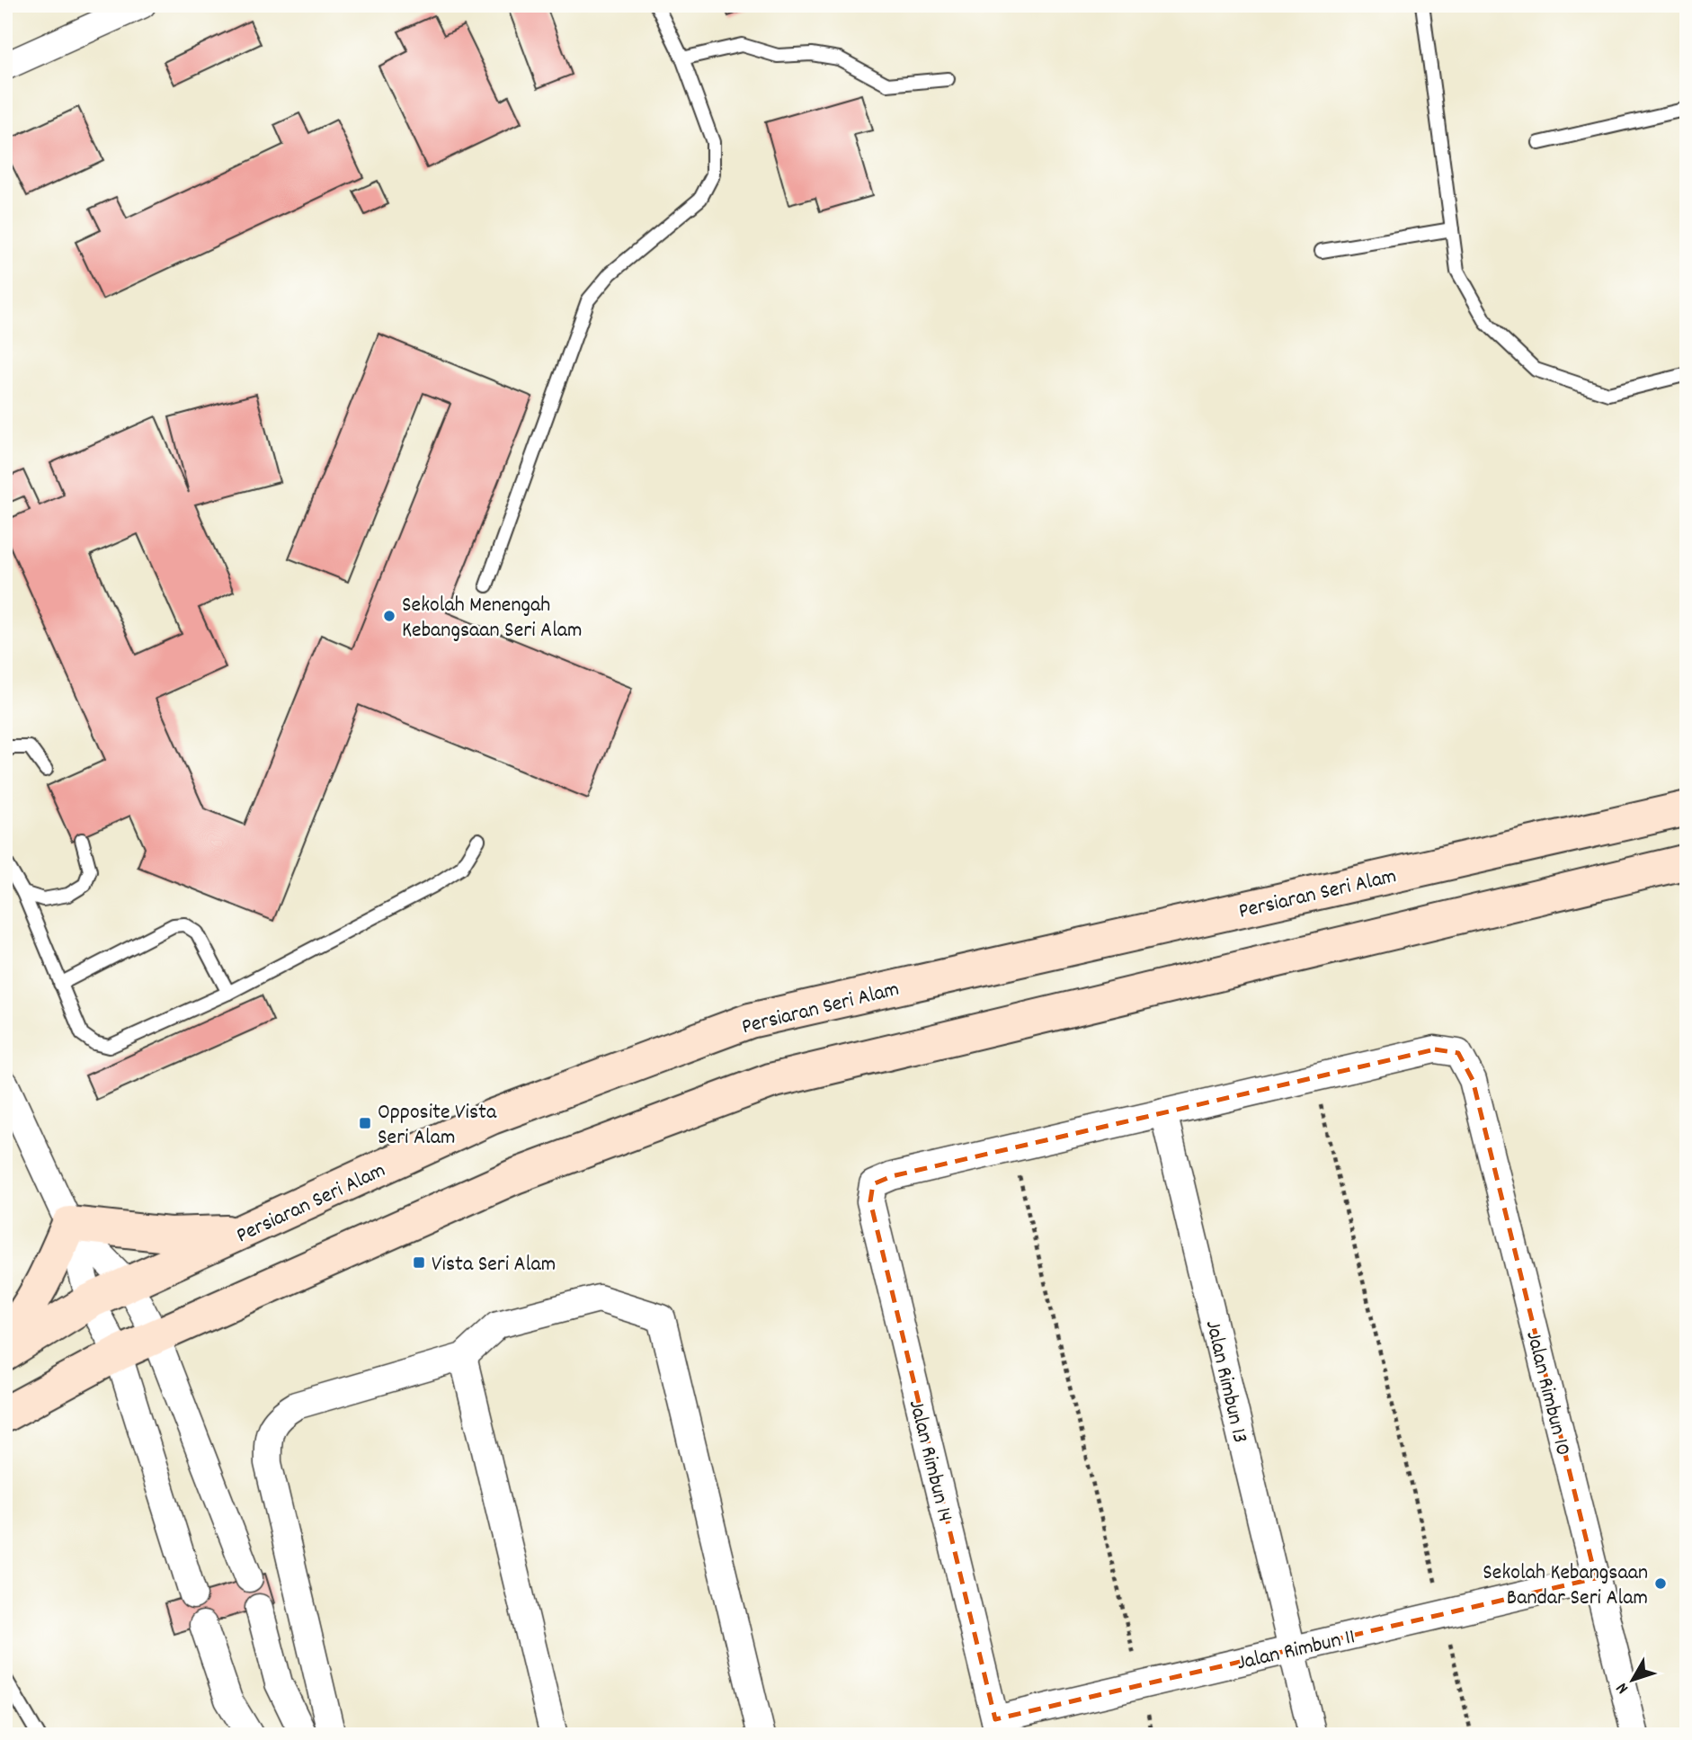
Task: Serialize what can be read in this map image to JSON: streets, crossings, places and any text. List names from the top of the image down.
{
  "streets": {
    "main road": ["Persiaran Seri Alam"],
    "street": [
      "Jalan Rimbun 13",
      "Jalan Rimbun 10",
      "Jalan Rimbun 14",
      "Jalan Rimbun 11"
    ]
  },
  "crossings": [
    ["Jalan Rimbun 13", "Jalan Rimbun 11"],
    ["Jalan Rimbun 10", "Jalan Rimbun 11"],
    ["Jalan Rimbun 14", "Jalan Rimbun 11"]
  ],
  "places": {
    "other": ["Sekolah Menengah Kebangsaan Seri Alam", "Sekolah Kebangsaan Bandar Seri Alam"],
    "transit": ["Opposite Vista Seri Alam", "Vista Seri Alam"]
  },
  "north": "bottom left"
}
